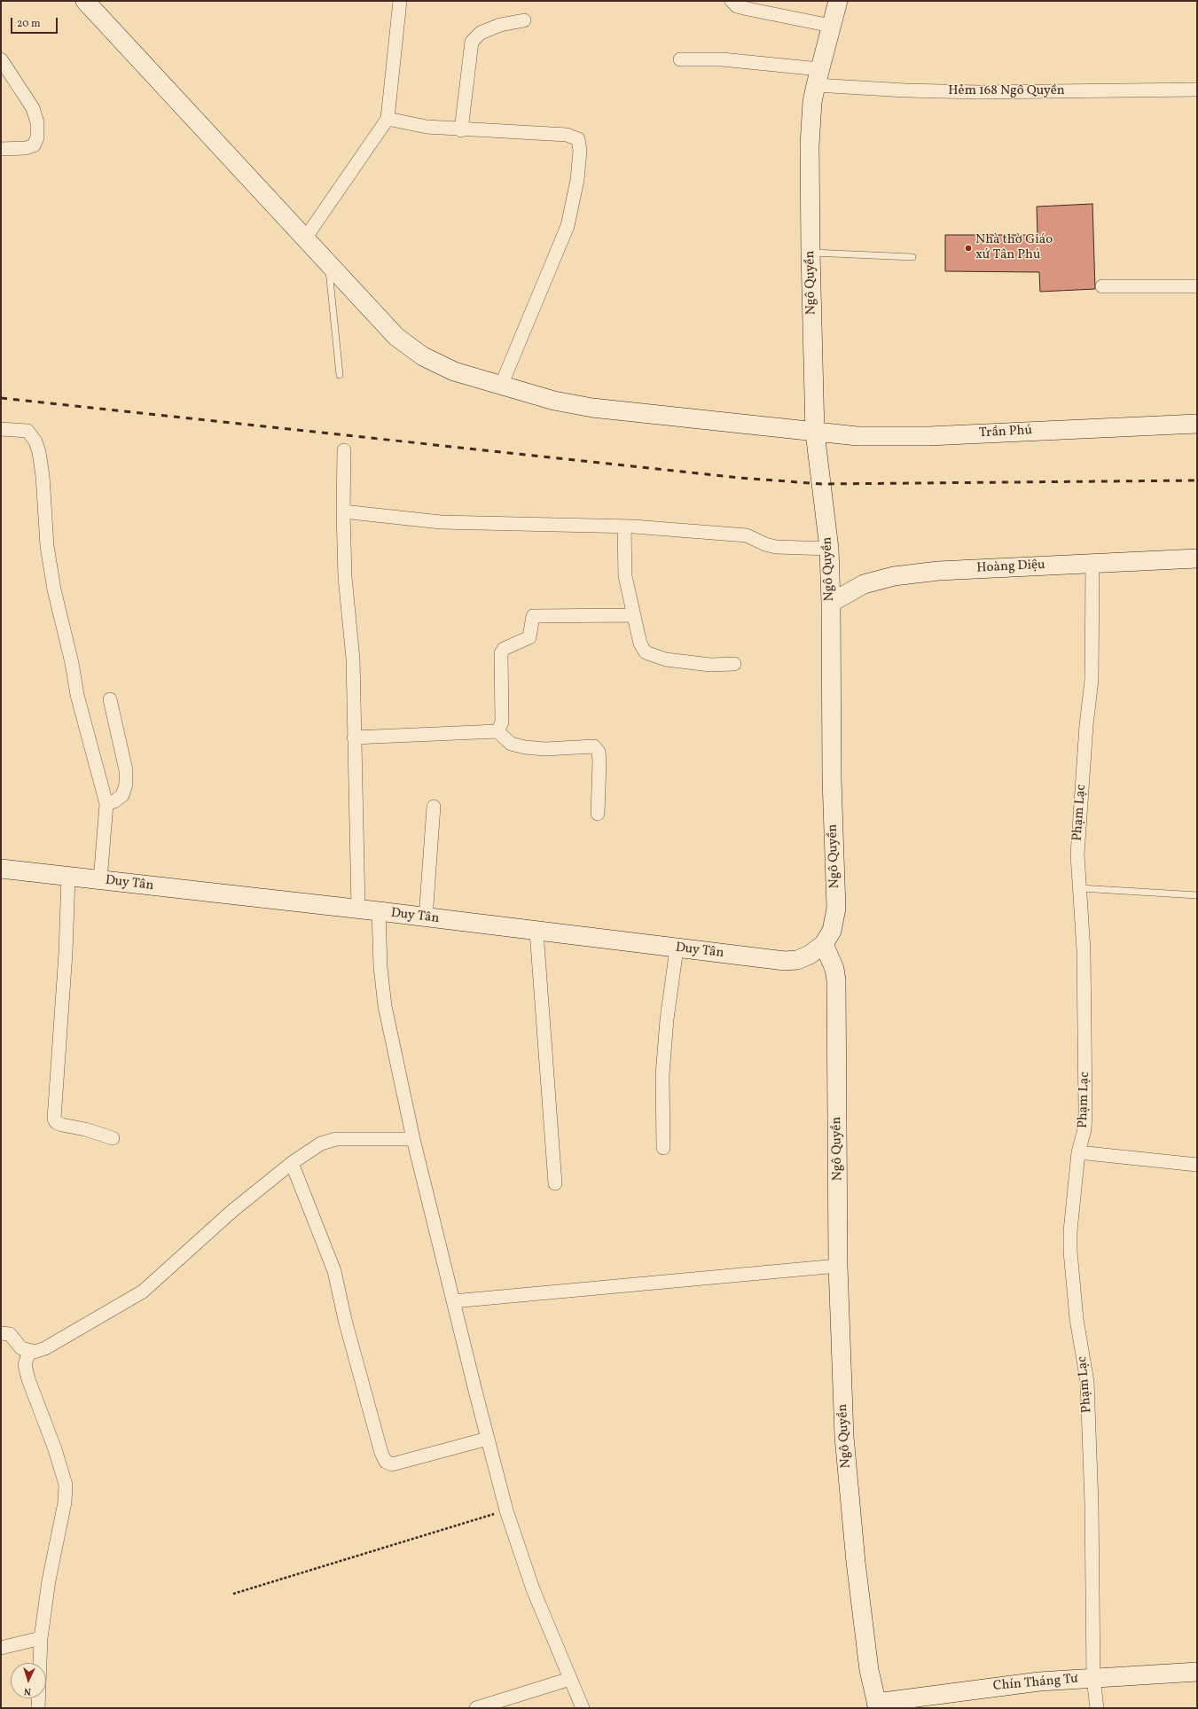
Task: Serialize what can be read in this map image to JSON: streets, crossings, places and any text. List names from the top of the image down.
{
  "streets": {
    "street": [
      "Hẻm 168 Ngô Quyền",
      "Ngô Quyền",
      "Trần Phú",
      "Hoàng Diệu",
      "Phạm Lạc",
      "Duy Tân",
      "Chín Tháng Tư"
    ]
  },
  "crossings": [
    ["Hẻm 168 Ngô Quyền", "Ngô Quyền"],
    ["Ngô Quyền", "Trần Phú"],
    ["Ngô Quyền", "Hoàng Diệu"],
    ["Ngô Quyền", "Duy Tân"],
    ["Ngô Quyền", "Chín Tháng Tư"],
    ["Hoàng Diệu", "Phạm Lạc"],
    ["Phạm Lạc", "Chín Tháng Tư"]
  ],
  "places": ["Nhà thờ Giáo xứ Tân Phú"],
  "scale_bar": "20 m",
  "north": "bottom"
}
